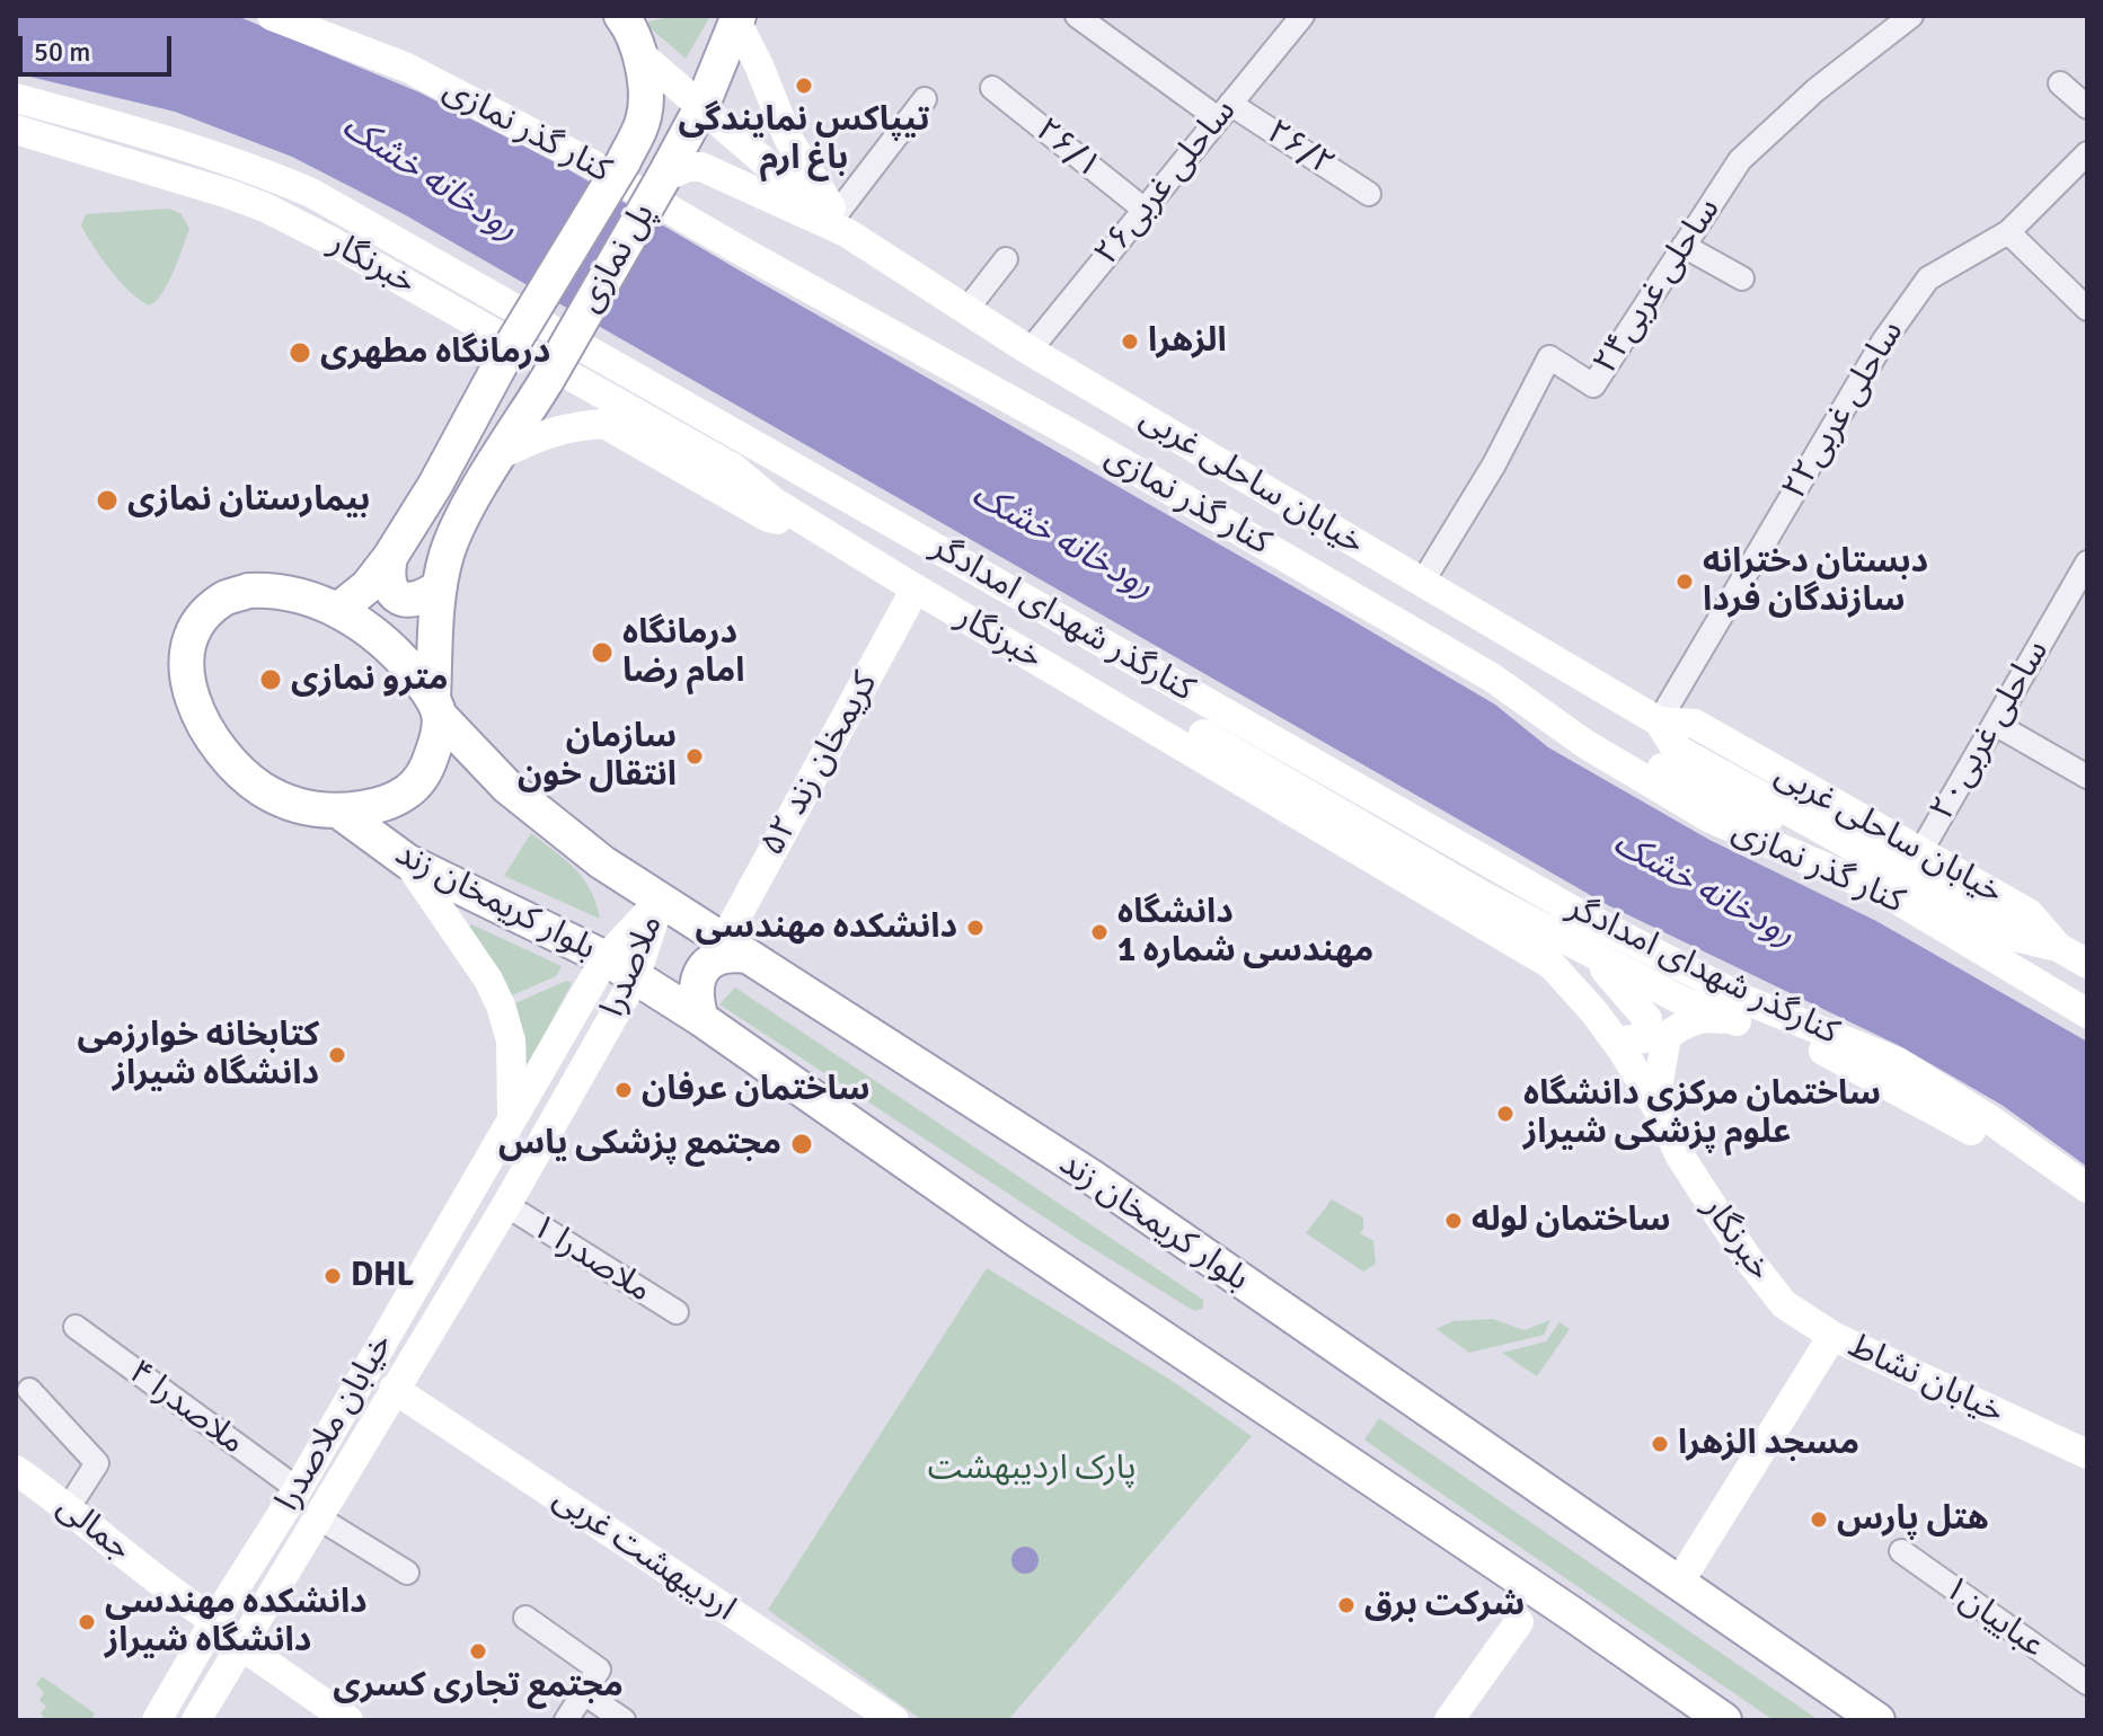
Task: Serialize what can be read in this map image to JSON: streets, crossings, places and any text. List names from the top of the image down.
{
  "streets": {
    "main road": [
      "کنار گذر نمازی",
      "پل نمازی",
      "خبرنگار",
      "خیابان ساحلی غربی",
      "کنارگذر شهدای امدادگر",
      "کریمخان زند ۵۲",
      "بلوار کریمخان زند",
      "ملاصدرا",
      "خیابان نشاط",
      "خیابان ملاصدرا",
      "جمالی",
      "اردیبهشت غربی"
    ],
    "street": [
      "۲۶/۱",
      "۲۶/۲",
      "ساحلی غربی۲۶",
      "ساحلی غربی۲۴",
      "ساحلی غربی۲۲",
      "ساحلی غربی۲۰",
      "۱ ملاصدرا",
      "۴ ملاصدرا",
      "عباییان۱"
    ]
  },
  "crossings": [
    ["۲۶/۱", "ساحلی غربی۲۶"],
    ["۲۶/۲", "ساحلی غربی۲۶"],
    ["ساحلی غربی۲۶", "خیابان ساحلی غربی"],
    ["پل نمازی", "بلوار کریمخان زند"],
    ["خبرنگار", "کریمخان زند ۵۲"],
    ["خبرنگار", "خیابان نشاط"],
    ["ساحلی غربی۲۴", "خیابان ساحلی غربی"],
    ["ساحلی غربی۲۲", "خیابان ساحلی غربی"],
    ["خیابان ساحلی غربی", "ساحلی غربی۲۰"],
    ["کریمخان زند ۵۲", "بلوار کریمخان زند"],
    ["بلوار کریمخان زند", "ملاصدرا"],
    ["بلوار کریمخان زند", "خیابان نشاط"],
    ["ملاصدرا", "خیابان ملاصدرا"],
    ["۱ ملاصدرا", "خیابان ملاصدرا"],
    ["۴ ملاصدرا", "خیابان ملاصدرا"],
    ["خیابان ملاصدرا", "جمالی"],
    ["خیابان ملاصدرا", "اردیبهشت غربی"]
  ],
  "water": ["رودخانه خشک"],
  "parks": ["پارک اردیبهشت"],
  "places": [
    "تیپاکس نمایندگی باغ ارم",
    "الزهرا",
    "درمانگاه مطهری",
    "بیمارستان نمازی",
    "دبستان دخترانه سازندگان فردا",
    "درمانگاه امام رضا",
    "مترو نمازی",
    "سازمان انتقال خون",
    "دانشکده مهندسی",
    "دانشگاه مهندسی شماره 1",
    "کتابخانه خوارزمی دانشگاه شیراز",
    "ساختمان عرفان",
    "ساختمان مرکزی دانشگاه علوم پزشکی شیراز",
    "مجتمع پزشکی یاس",
    "ساختمان لوله",
    "DHL",
    "مسجد الزهرا",
    "هتل پارس",
    "شرکت برق",
    "دانشکده مهندسی دانشگاه شیراز",
    "مجتمع تجاری کسری"
  ],
  "scale_bar": "50 m"
}
